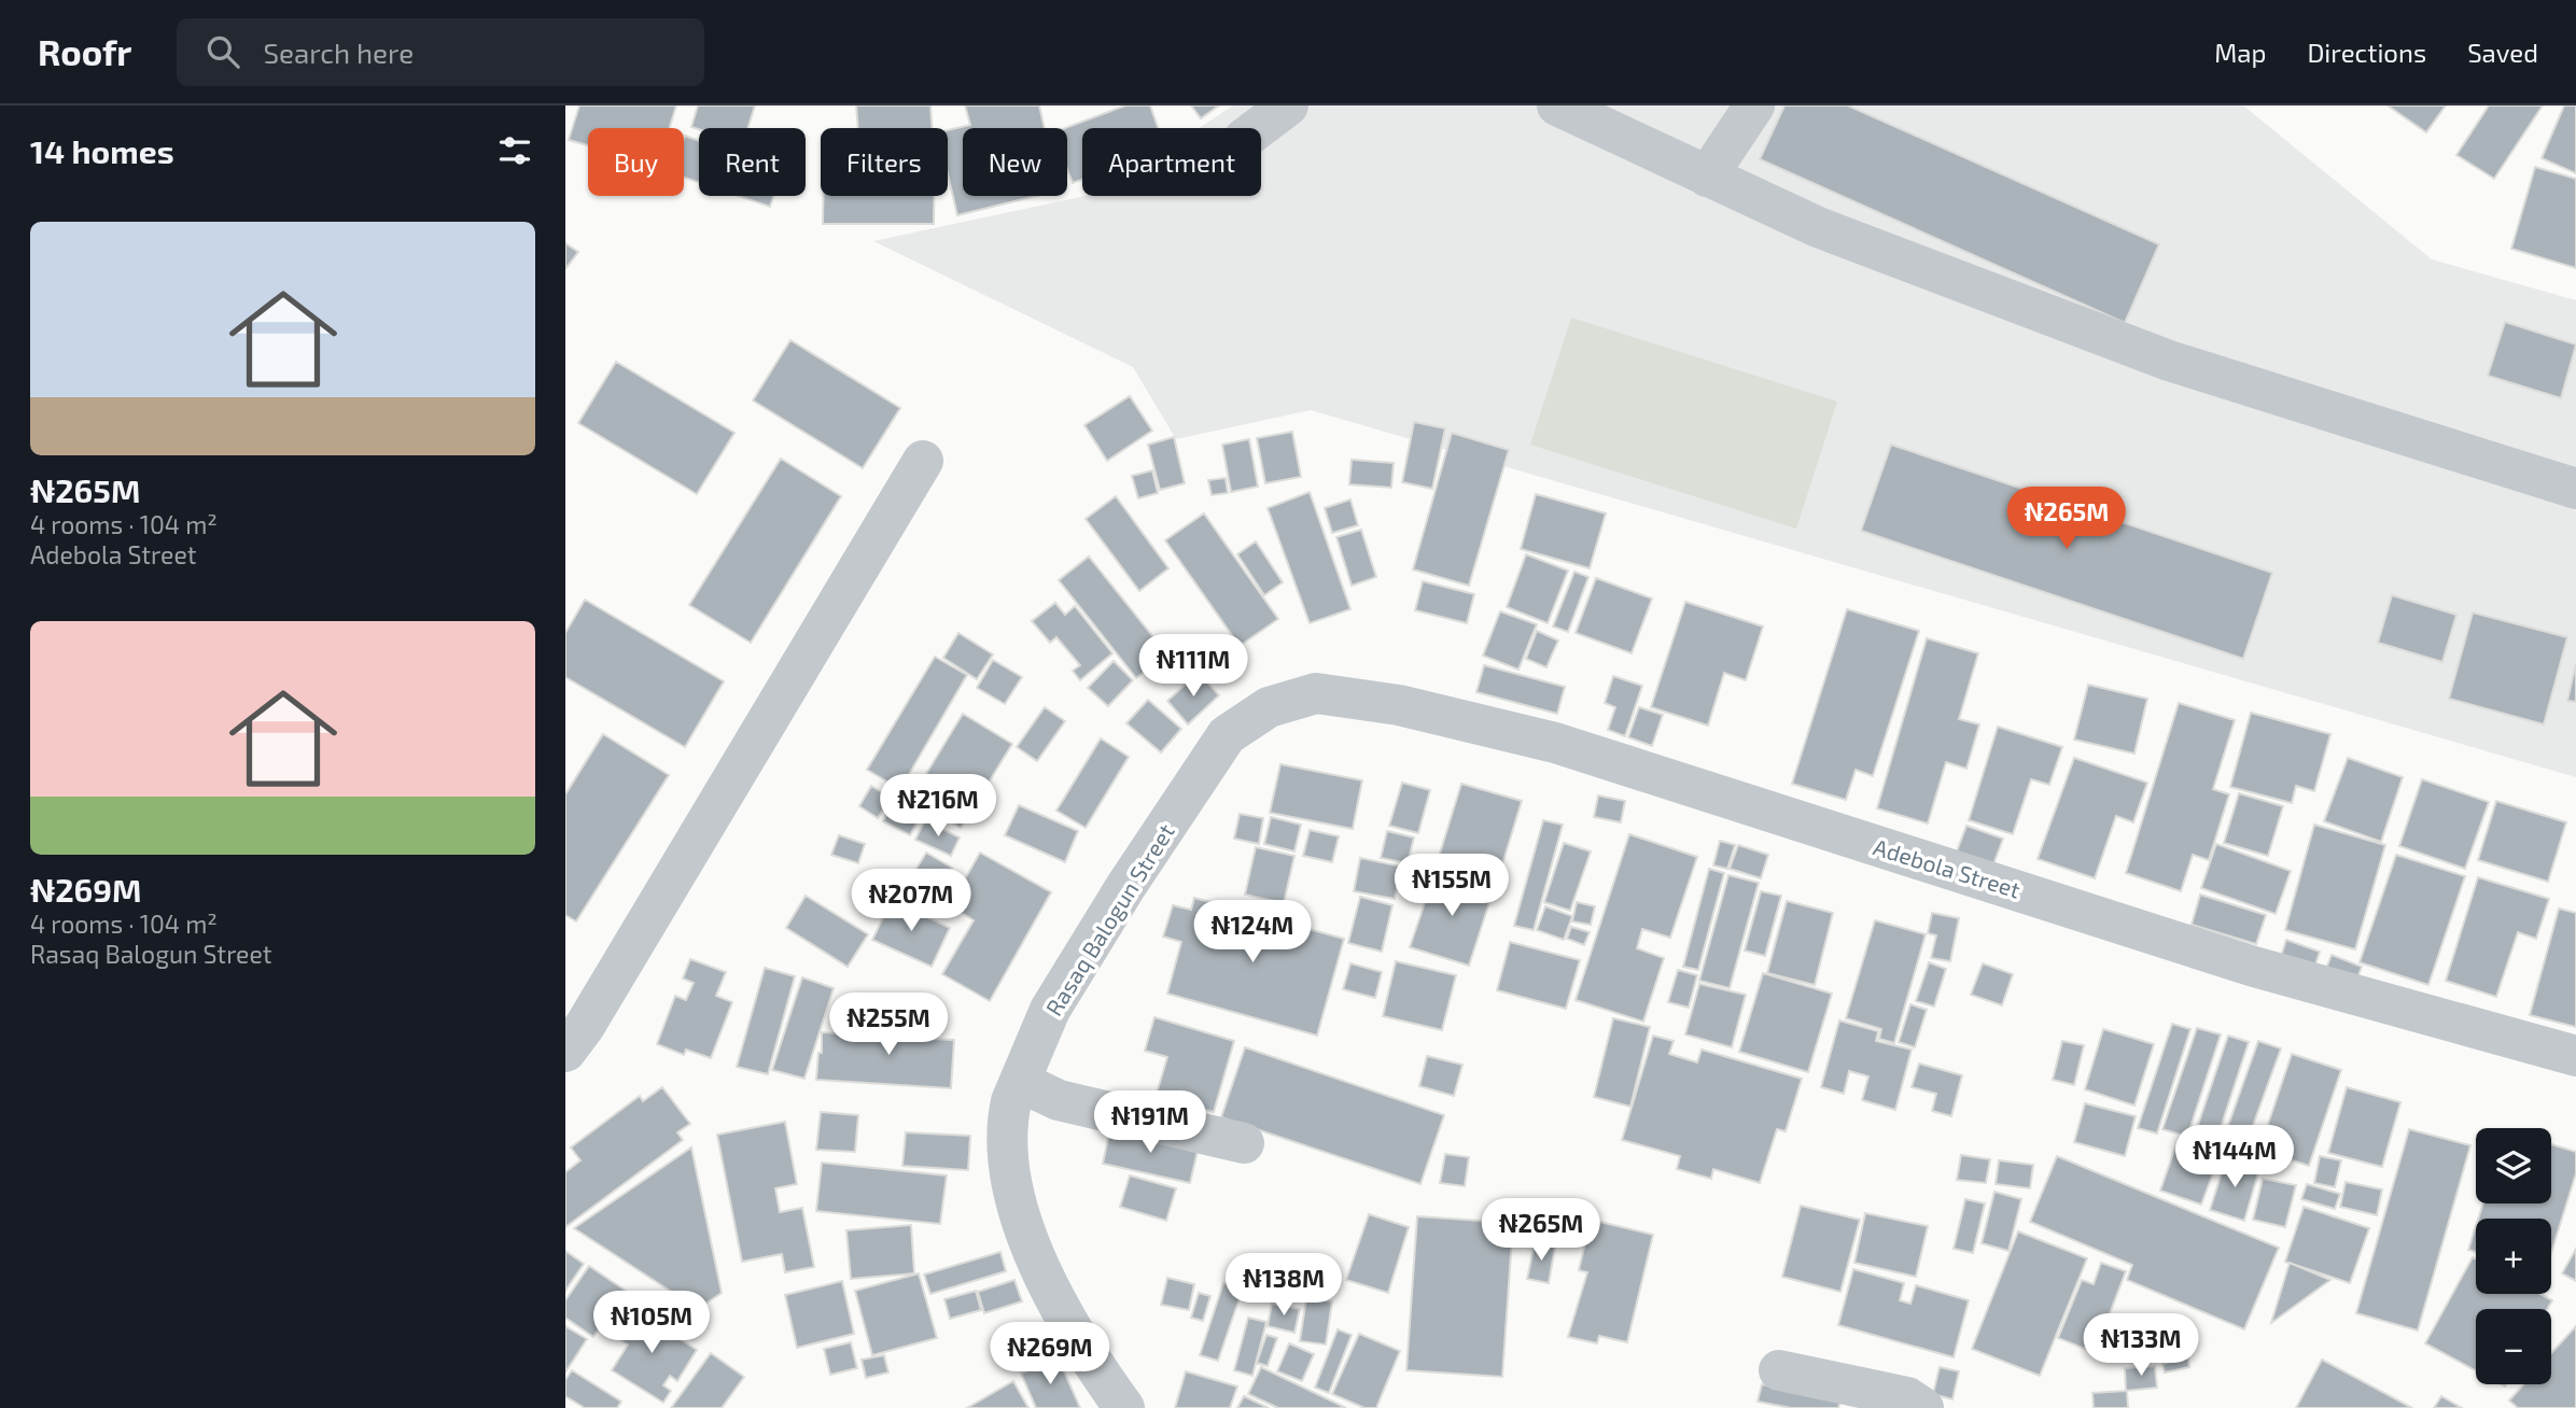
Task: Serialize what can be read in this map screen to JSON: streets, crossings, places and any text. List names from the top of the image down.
{
  "streets": {
    "street": ["Adebola Street", "Rasaq Balogun Street"]
  },
  "crossings": [
    ["Adebola Street", "Rasaq Balogun Street"]
  ],
  "page": {
    "header": "Roofr",
    "search": "Search here",
    "nav": ["Map", "Directions", "Saved"],
    "heading": "14 homes",
    "chip": [
      "Buy",
      "Rent",
      "Filters",
      "New",
      "Apartment"
    ],
    "list": [
      {
        "name": "₦265M",
        "note": "4 rooms · 104 m² · Adebola Street"
      },
      {
        "name": "₦269M",
        "note": "4 rooms · 104 m² · Rasaq Balogun Street"
      }
    ],
    "price": [
      "₦265M",
      "₦111M",
      "₦216M",
      "₦155M",
      "₦207M",
      "₦124M",
      "₦255M",
      "₦191M",
      "₦144M",
      "₦265M",
      "₦138M",
      "₦105M",
      "₦133M",
      "₦269M"
    ],
    "map_buttons": ["+", "−"]
  }
}
